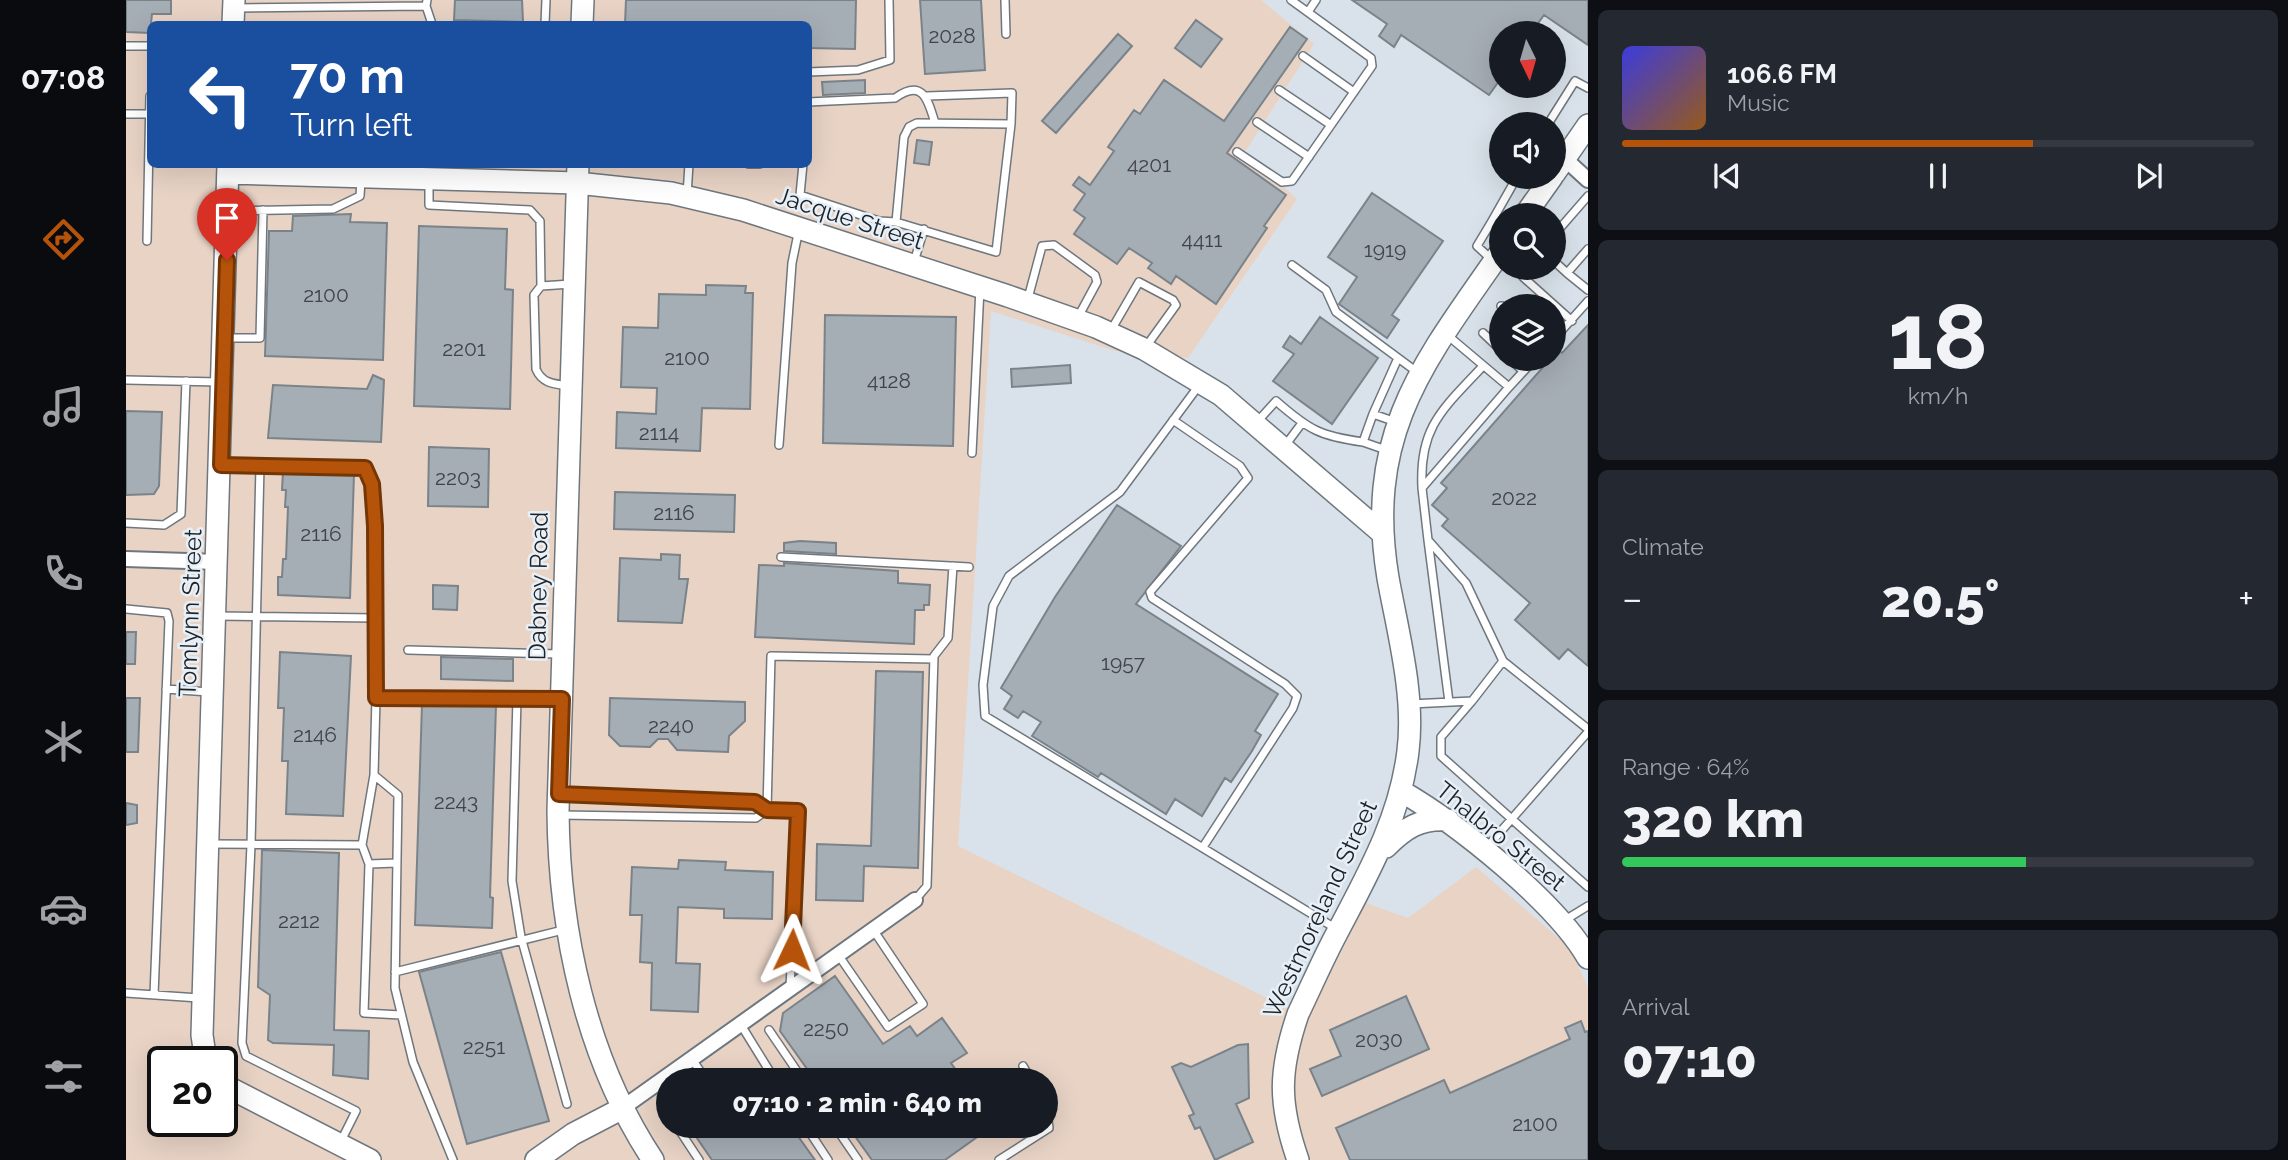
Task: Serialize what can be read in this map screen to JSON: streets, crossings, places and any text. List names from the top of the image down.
{
  "streets": {
    "street": [
      "Jacque Street",
      "Dabney Road",
      "Tomlynn Street",
      "Thalbro Street",
      "Westmoreland Street"
    ]
  },
  "crossings": [
    ["Jacque Street", "Dabney Road"],
    ["Jacque Street", "Tomlynn Street"],
    ["Jacque Street", "Westmoreland Street"],
    ["Thalbro Street", "Westmoreland Street"]
  ],
  "house_numbers": [
    "2028",
    "4201",
    "4411",
    "1919",
    "2100",
    "2201",
    "2100",
    "4128",
    "2114",
    "2203",
    "2022",
    "2116",
    "2116",
    "1957",
    "2240",
    "2146",
    "2243",
    "2212",
    "2250",
    "2030",
    "2251",
    "2100"
  ],
  "north": "bottom",
  "page": {
    "tabs": "07:08",
    "turn": ["70 m", "Turn left"],
    "song": ["106.6 FM", "Music"],
    "tile": [
      ["18", "km/h"],
      "Climate",
      ["Range · 64%", "320 km"],
      ["Arrival", "07:10"]
    ],
    "heat": ["−", "20.5°", "+"],
    "limit": "20",
    "trip": "07:10 · 2 min · 640 m"
  }
}
